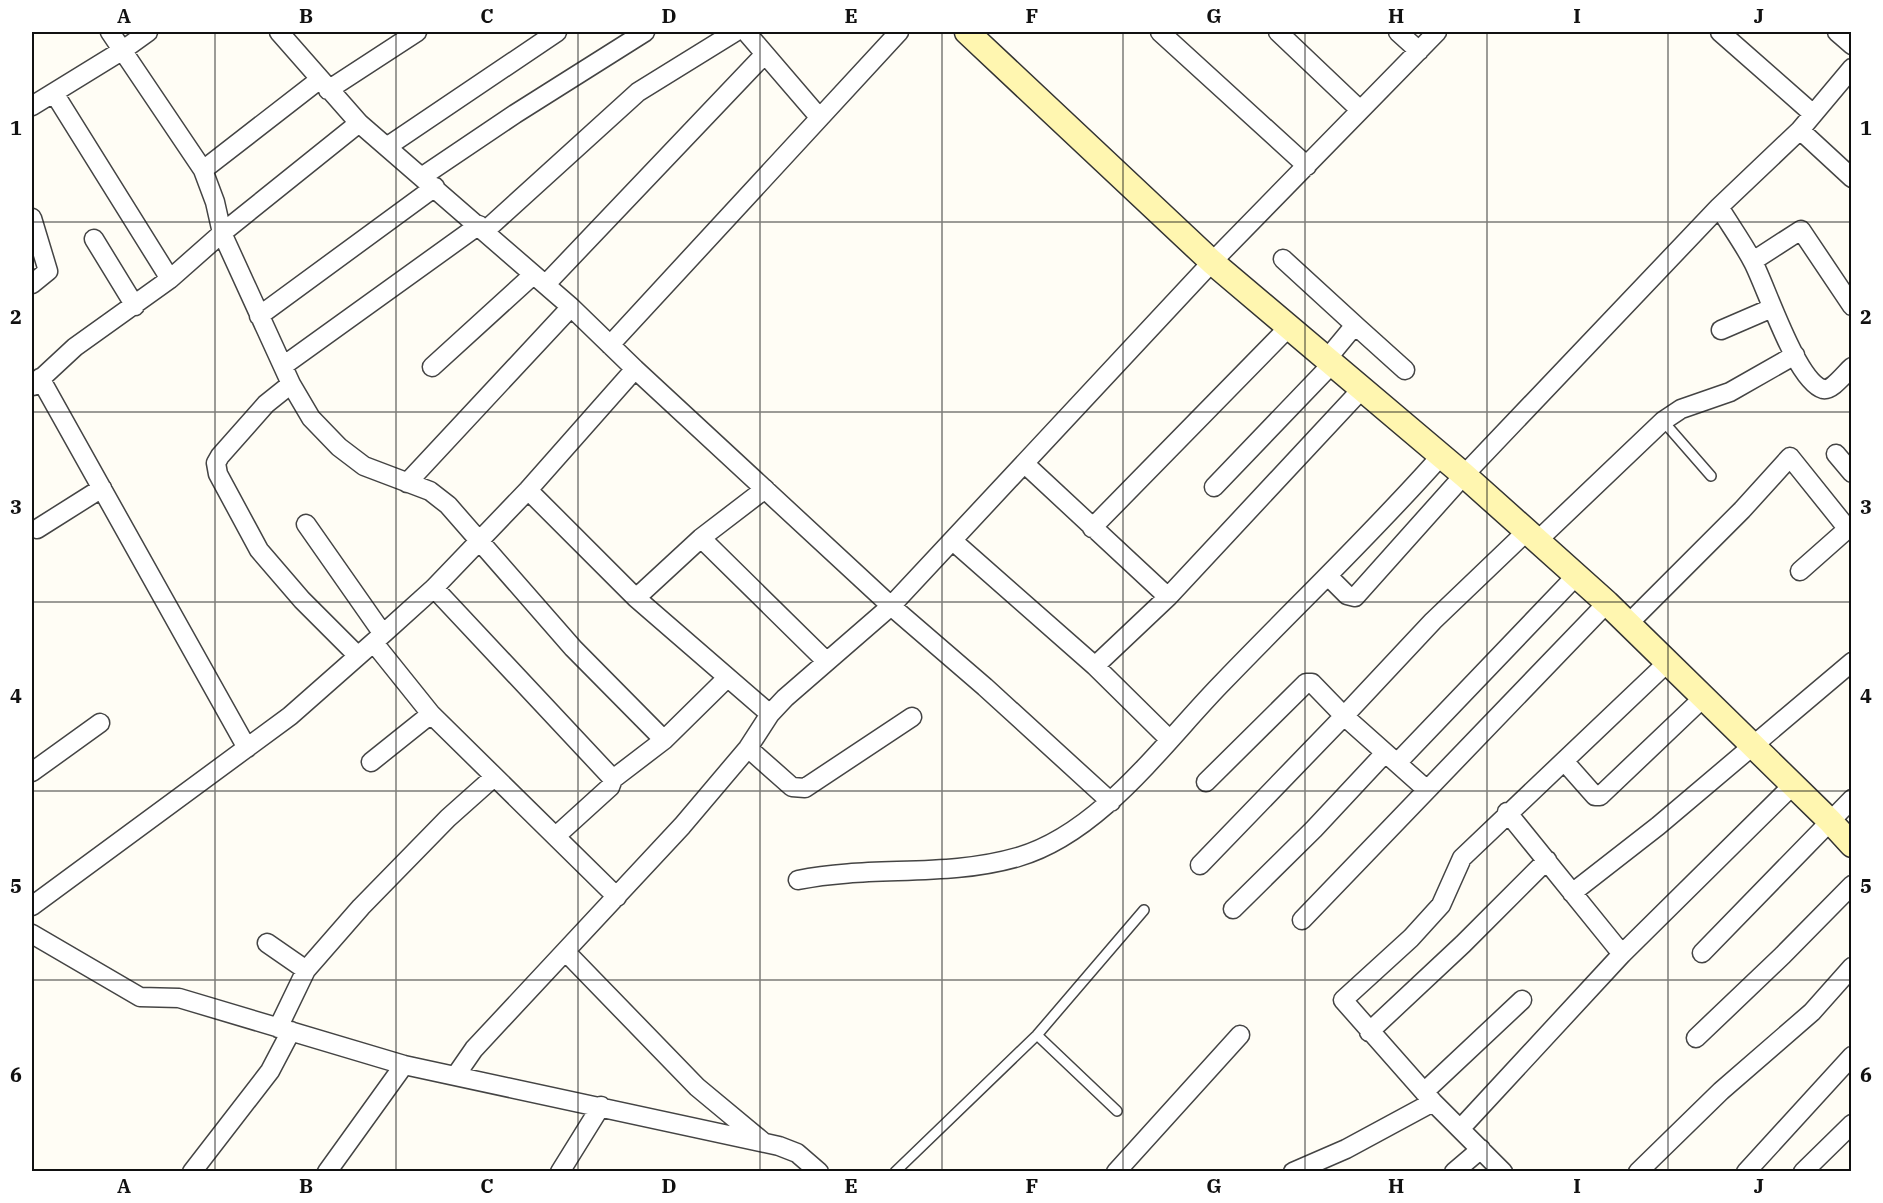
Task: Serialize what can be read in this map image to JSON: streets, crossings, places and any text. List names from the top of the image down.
{
  "grid": {
    "columns": [
      "A",
      "B",
      "C",
      "D",
      "E",
      "F",
      "G",
      "H",
      "I",
      "J"
    ],
    "rows": [
      "1",
      "2",
      "3",
      "4",
      "5",
      "6"
    ]
  }
}
